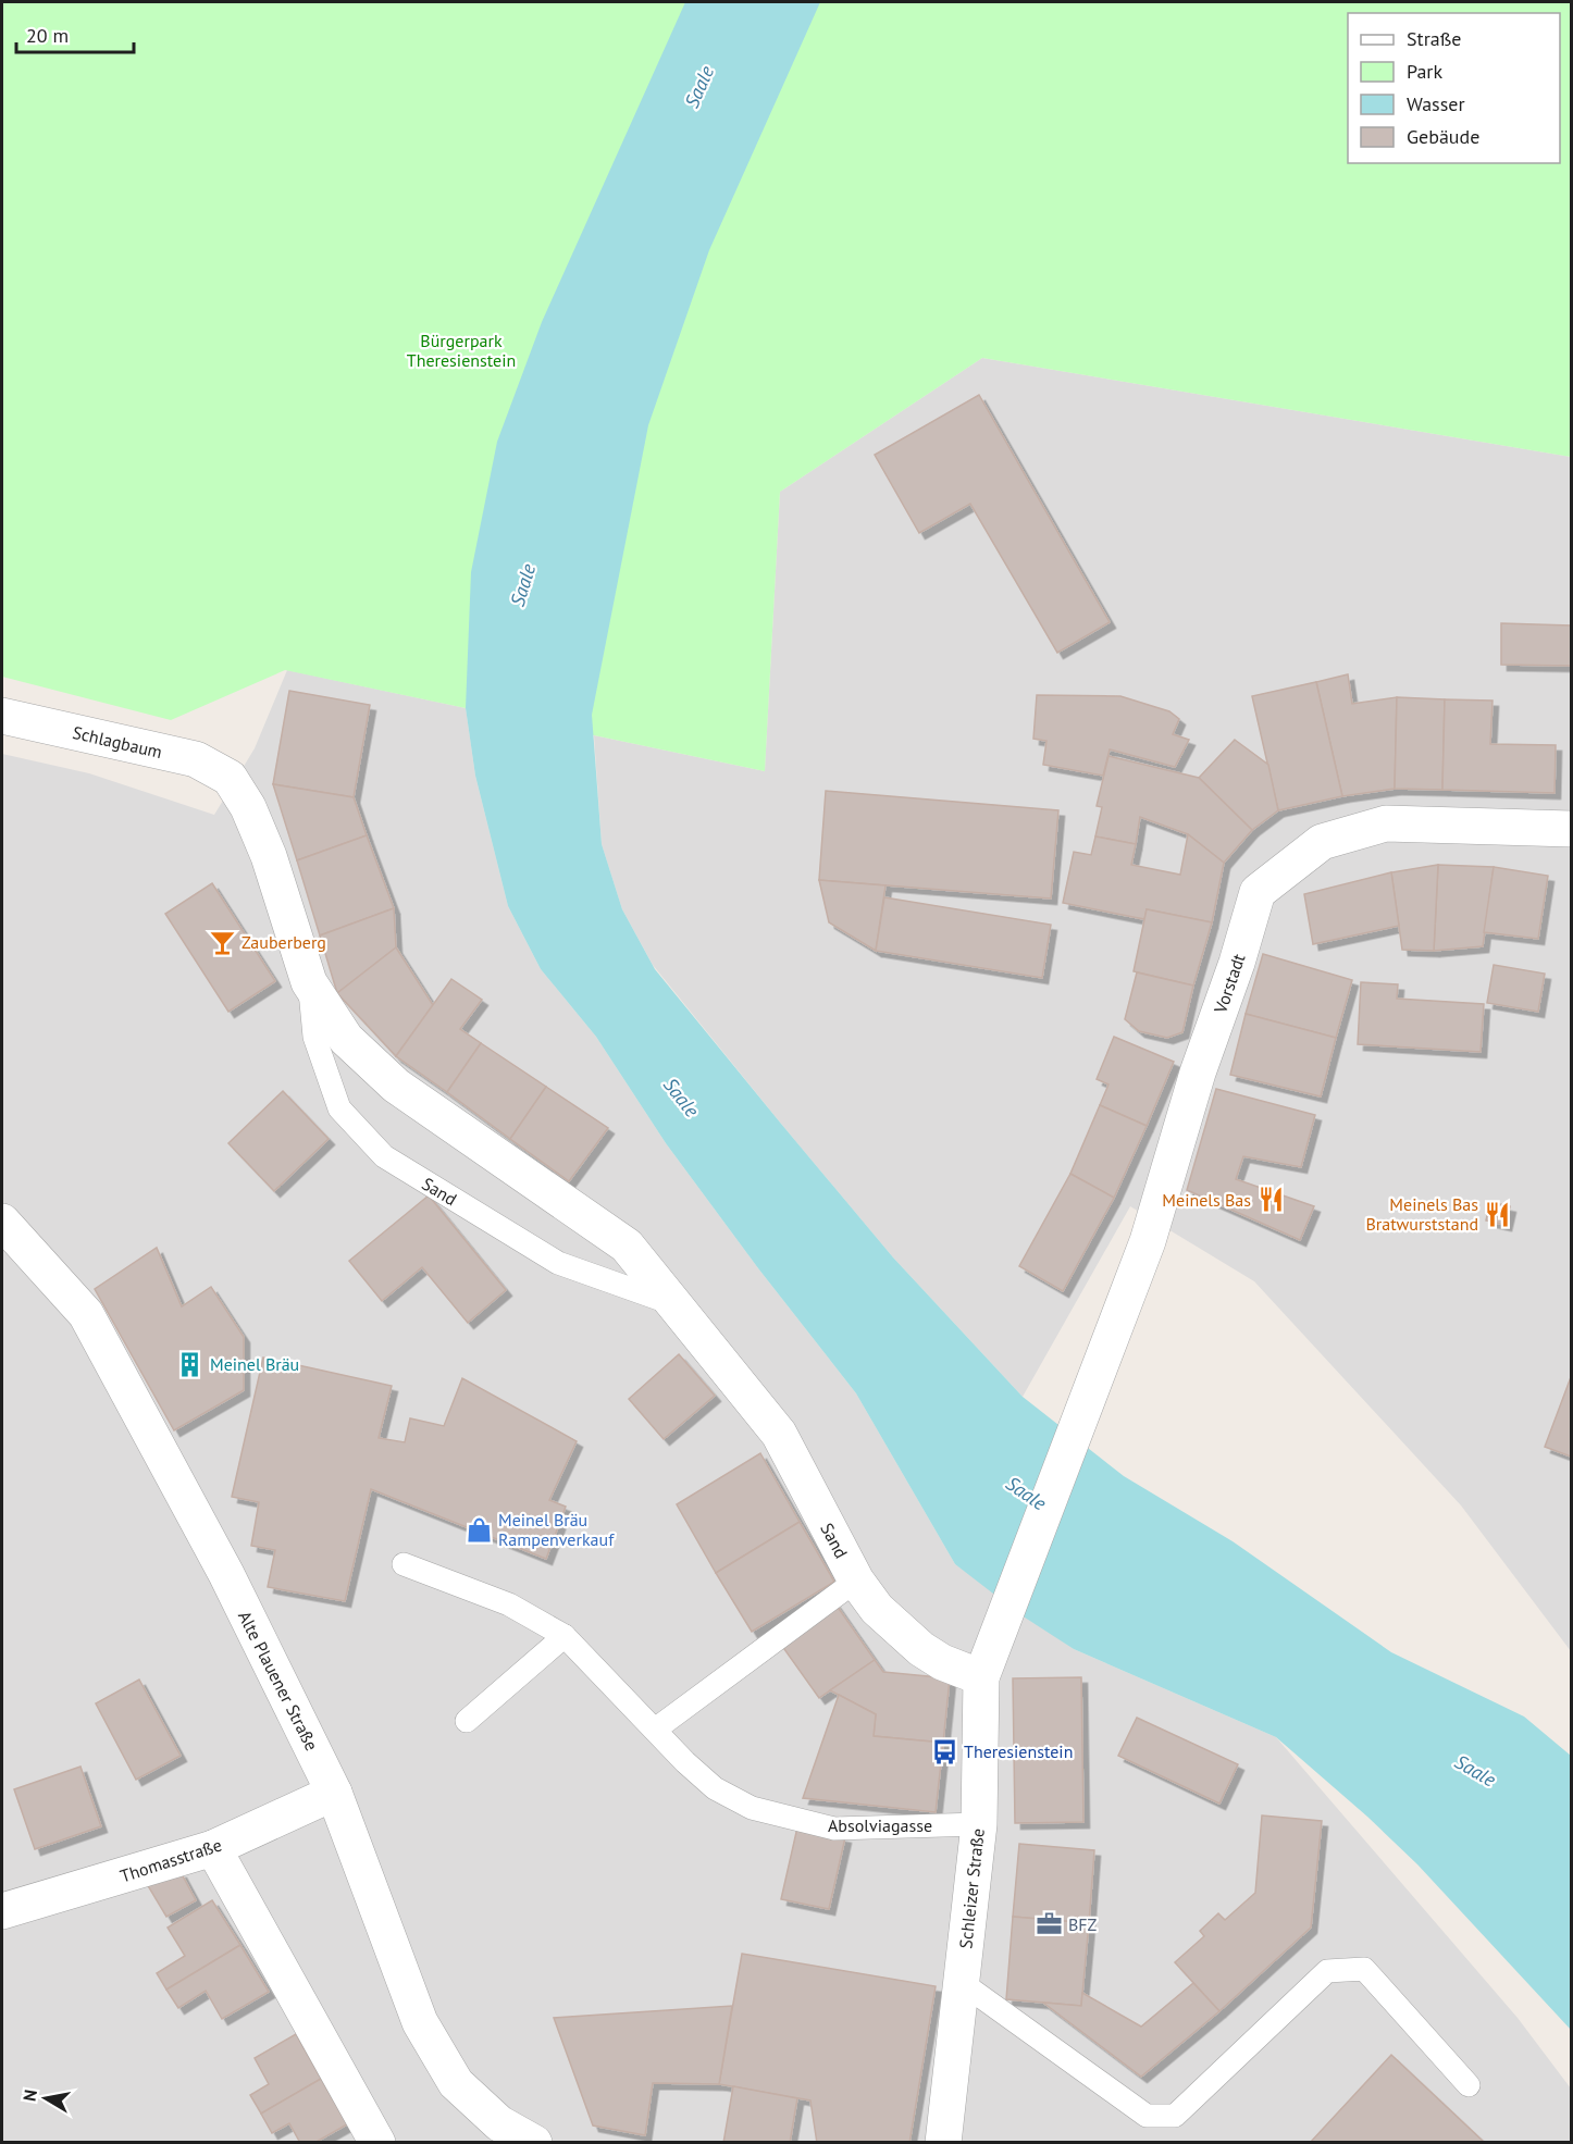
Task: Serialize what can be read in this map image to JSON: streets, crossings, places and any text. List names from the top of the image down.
{
  "streets": {
    "street": [
      "Schlagbaum",
      "Vorstadt",
      "Sand",
      "Alte Plauener Straße",
      "Thomasstraße",
      "Schleizer Straße"
    ],
    "lane": ["Absolviagasse"]
  },
  "crossings": [
    ["Schlagbaum", "Sand"],
    ["Vorstadt", "Schleizer Straße"],
    ["Sand", "Schleizer Straße"],
    ["Alte Plauener Straße", "Thomasstraße"],
    ["Absolviagasse", "Schleizer Straße"]
  ],
  "water": ["Saale"],
  "parks": ["Bürgerpark Theresienstein"],
  "places": {
    "bar": ["Zauberberg"],
    "restaurant": ["Meinels Bas", "Meinels Bas Bratwurststand"],
    "building": ["Meinel Bräu"],
    "shop": ["Meinel Bräu Rampenverkauf"],
    "bus stop": ["Theresienstein"],
    "office": ["BFZ"]
  },
  "legend": [
    "Straße",
    "Park",
    "Wasser",
    "Gebäude"
  ],
  "scale_bar": "20 m",
  "north": "left"
}
